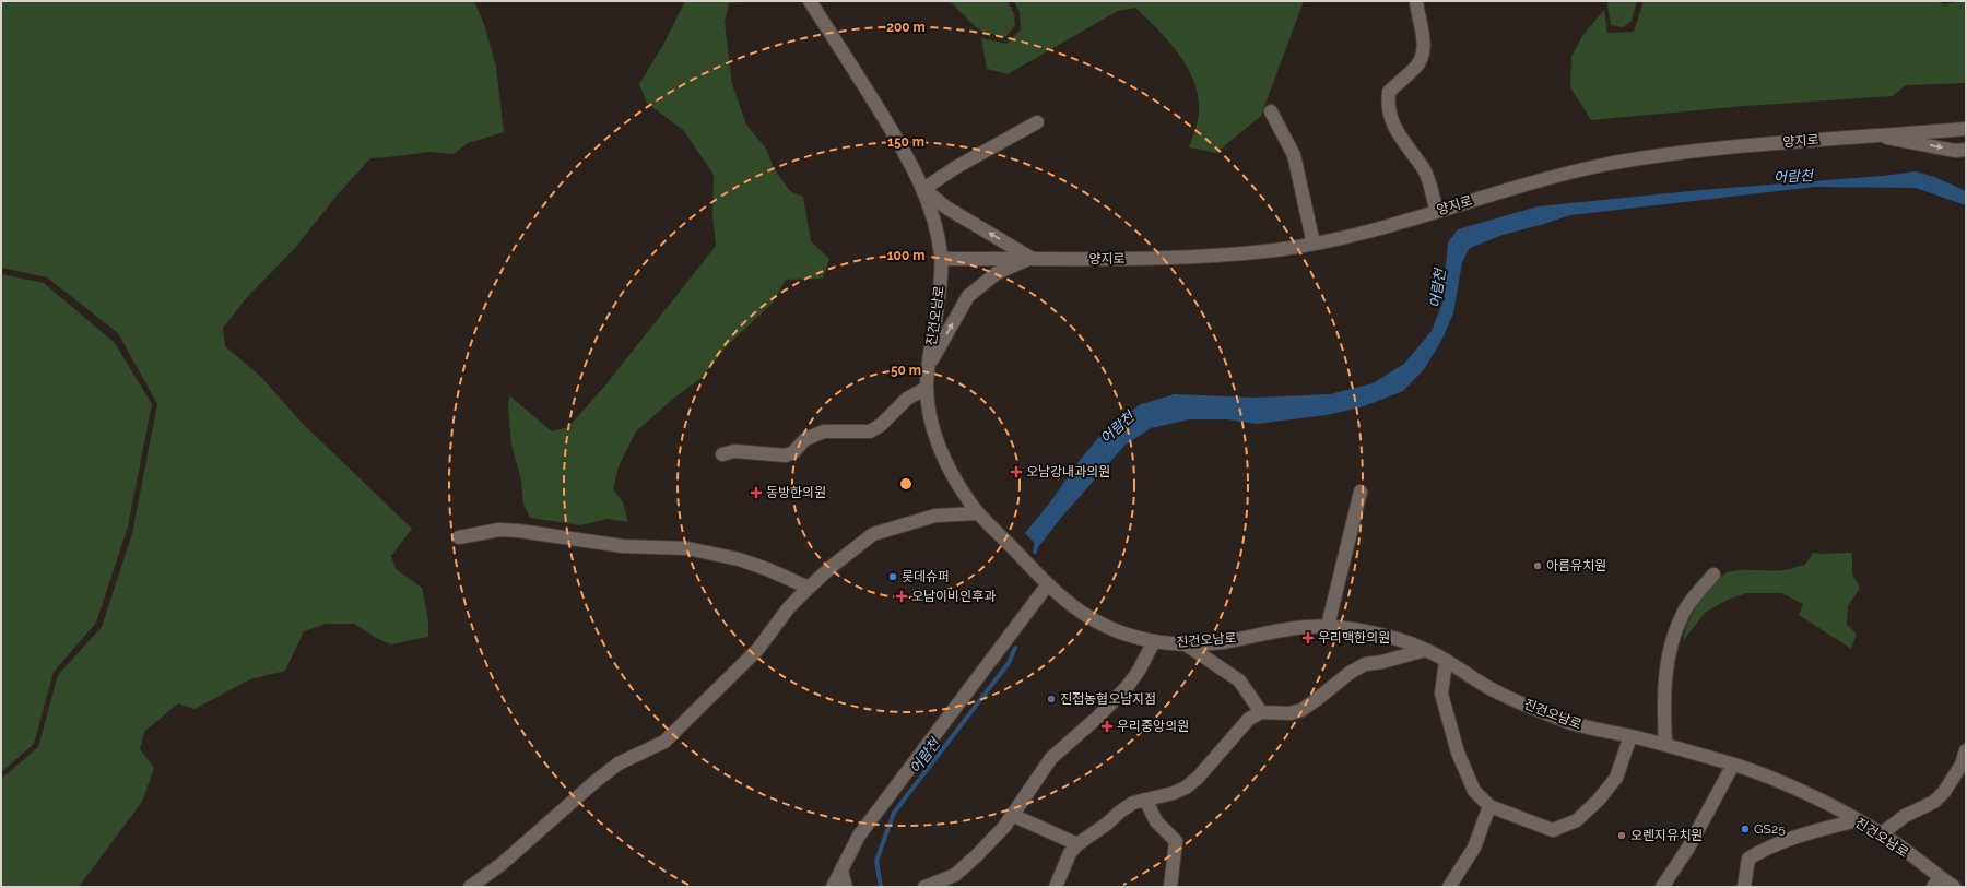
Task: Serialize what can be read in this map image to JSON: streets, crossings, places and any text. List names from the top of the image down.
{
  "streets": {
    "street": ["양지로", "진건오남로"]
  },
  "crossings": [
    ["양지로", "진건오남로"]
  ],
  "water": ["어람천"],
  "places": {
    "health": [
      "오남강내과의원",
      "동방한의원",
      "오남이비인후과",
      "우리맥한의원",
      "우리중앙의원"
    ],
    "other": [
      "아름유치원",
      "롯데슈퍼",
      "진접농협오남지점",
      "GS25",
      "오렌지유치원"
    ]
  },
  "rings": [
    "200 m",
    "150 m",
    "100 m",
    "50 m"
  ]
}
